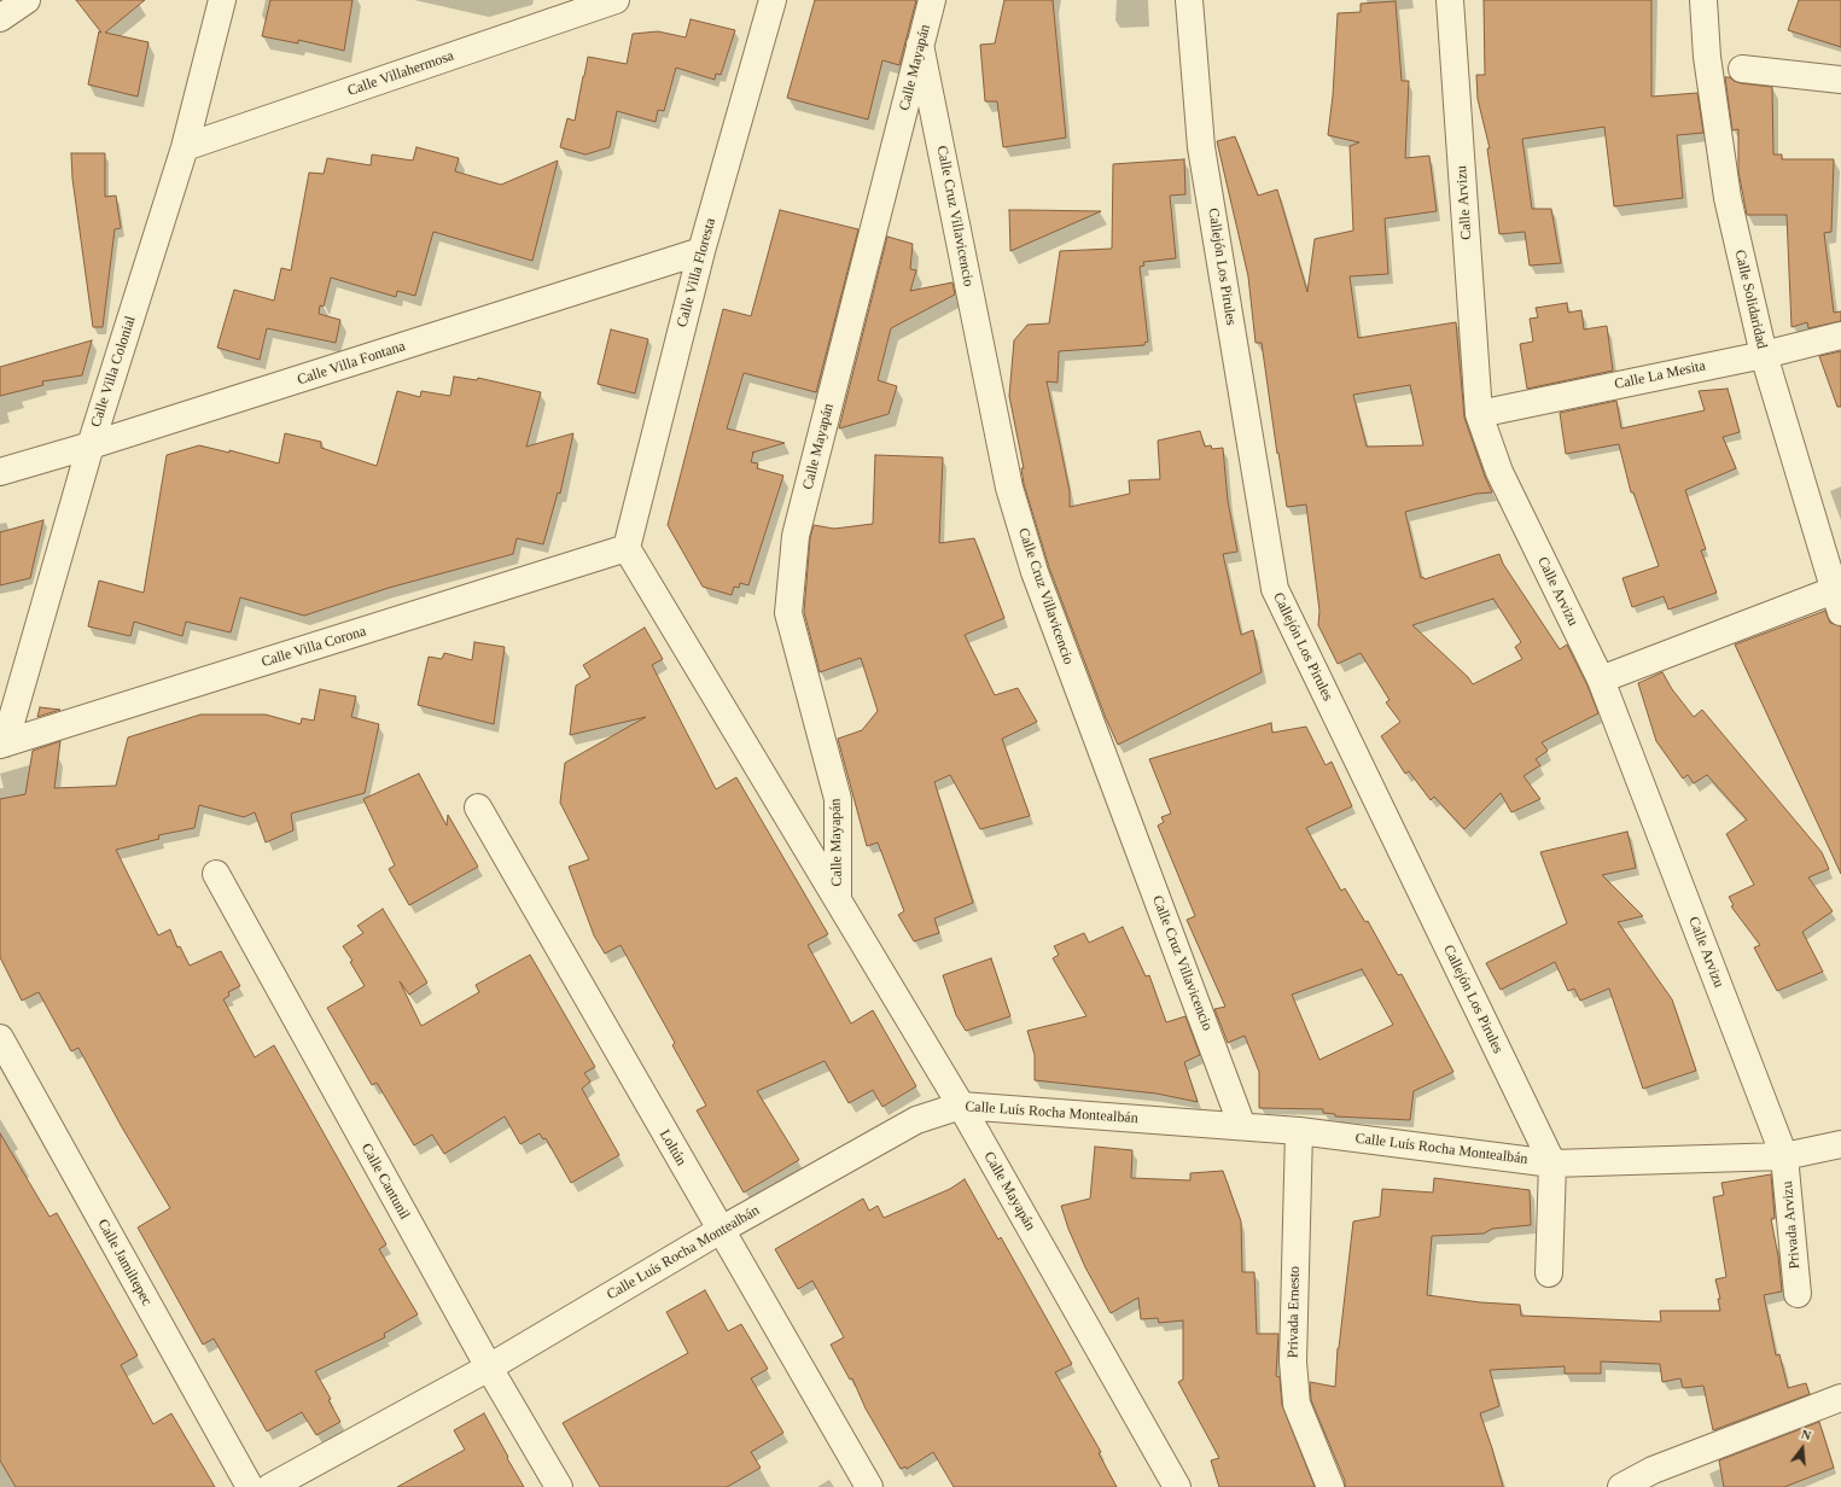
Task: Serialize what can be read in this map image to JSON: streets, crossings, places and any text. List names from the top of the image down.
{
  "streets": {
    "street": [
      "Calle Mayapán",
      "Calle Villahermosa",
      "Calle Arvizu",
      "Calle Cruz Villavicencio",
      "Callejón Los Pirules",
      "Calle Villa Floresta",
      "Calle Solidaridad",
      "Calle Villa Fontana",
      "Calle Villa Colonial",
      "Calle La Mesita",
      "Calle Villa Corona",
      "Calle Luís Rocha Montealbán",
      "Loltún",
      "Calle Cantunil",
      "Privada Arvizu",
      "Calle Jamiltepec",
      "Privada Ernesto"
    ]
  },
  "crossings": [
    ["Calle Mayapán", "Calle Cruz Villavicencio"],
    ["Calle Mayapán", "Calle Villa Floresta"],
    ["Calle Mayapán", "Calle Villa Corona"],
    ["Calle Mayapán", "Calle Luís Rocha Montealbán"],
    ["Calle Villahermosa", "Calle Villa Colonial"],
    ["Calle Arvizu", "Calle La Mesita"],
    ["Calle Arvizu", "Calle Luís Rocha Montealbán"],
    ["Calle Arvizu", "Privada Arvizu"],
    ["Calle Cruz Villavicencio", "Calle Luís Rocha Montealbán"],
    ["Callejón Los Pirules", "Calle Luís Rocha Montealbán"],
    ["Calle Villa Floresta", "Calle Villa Fontana"],
    ["Calle Villa Floresta", "Calle Villa Corona"],
    ["Calle Solidaridad", "Calle La Mesita"],
    ["Calle Villa Fontana", "Calle Villa Colonial"],
    ["Calle Villa Colonial", "Calle Villa Corona"],
    ["Calle Luís Rocha Montealbán", "Loltún"],
    ["Calle Luís Rocha Montealbán", "Calle Cantunil"],
    ["Calle Luís Rocha Montealbán", "Privada Arvizu"],
    ["Calle Luís Rocha Montealbán", "Privada Ernesto"]
  ],
  "north": "top"
}
